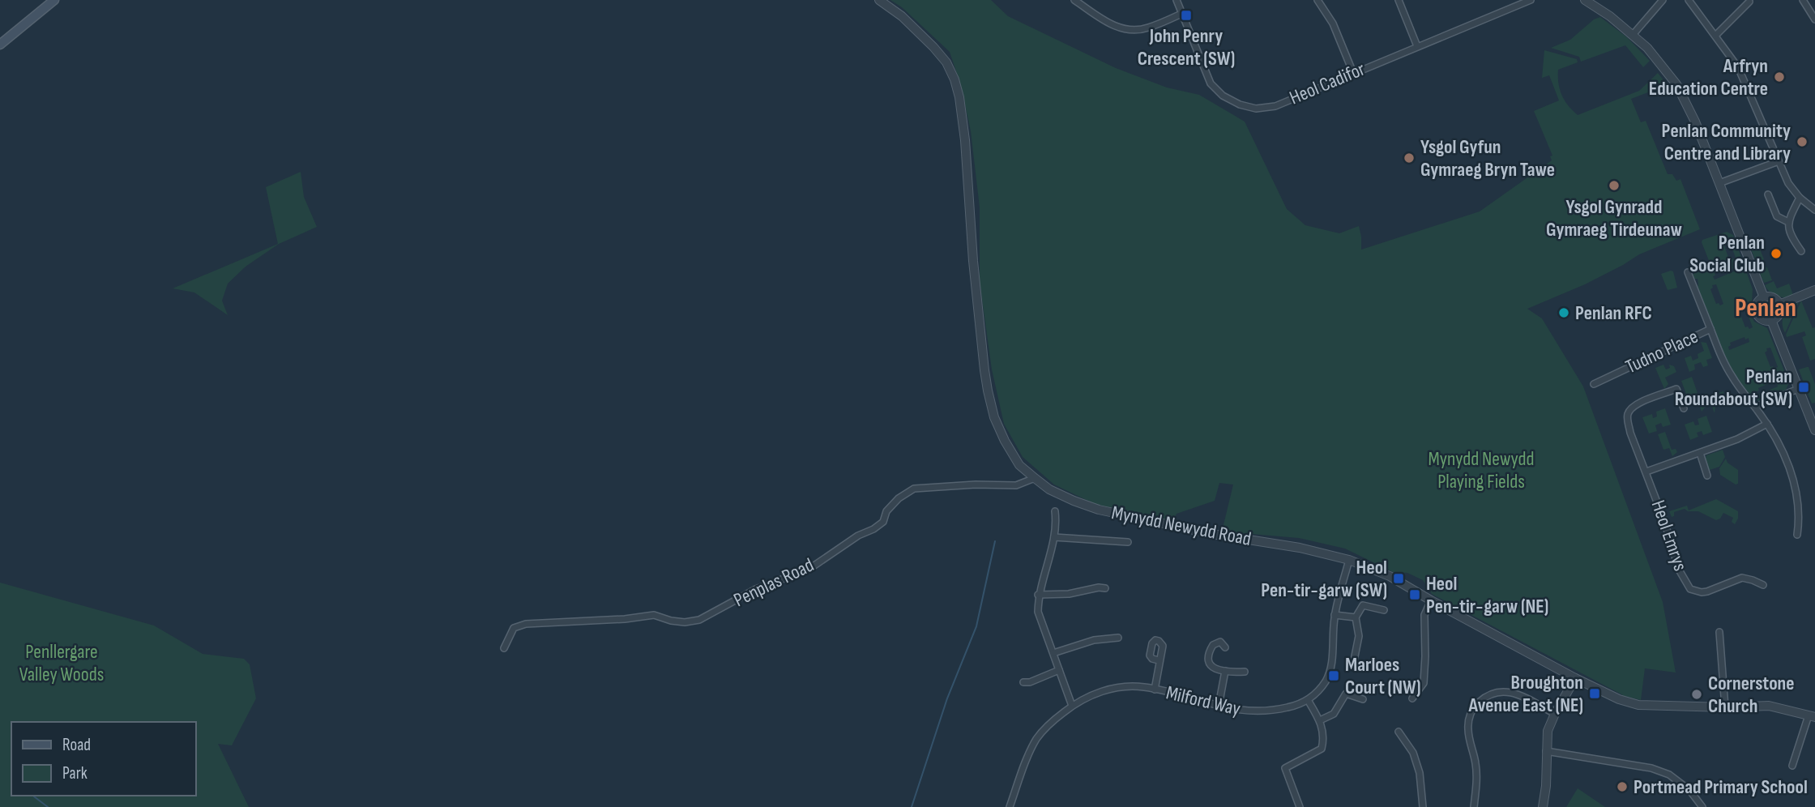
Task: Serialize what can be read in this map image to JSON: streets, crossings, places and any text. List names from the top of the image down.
{
  "streets": {
    "street": [
      "Heol Cadifor",
      "Tudno Place",
      "Mynydd Newydd Road",
      "Heol Emrys",
      "Penplas Road",
      "Milford Way"
    ]
  },
  "crossings": [
    ["Mynydd Newydd Road", "Penplas Road"]
  ],
  "districts": ["Penlan"],
  "parks": ["Mynydd Newydd Playing Fields", "Penllergare Valley Woods"],
  "places": {
    "transit": [
      "John Penry Crescent (SW)",
      "Penlan Roundabout (SW)",
      "Heol Pen-tir-garw (SW)",
      "Heol Pen-tir-garw (NE)",
      "Marloes Court (NW)",
      "Broughton Avenue East (NE)"
    ],
    "other": [
      "Arfryn Education Centre",
      "Penlan Community Centre and Library",
      "Ysgol Gyfun Gymraeg Bryn Tawe",
      "Ysgol Gynradd Gymraeg Tirdeunaw",
      "Penlan Social Club",
      "Penlan RFC",
      "Cornerstone Church",
      "Portmead Primary School"
    ]
  },
  "legend": ["Road", "Park"]
}
